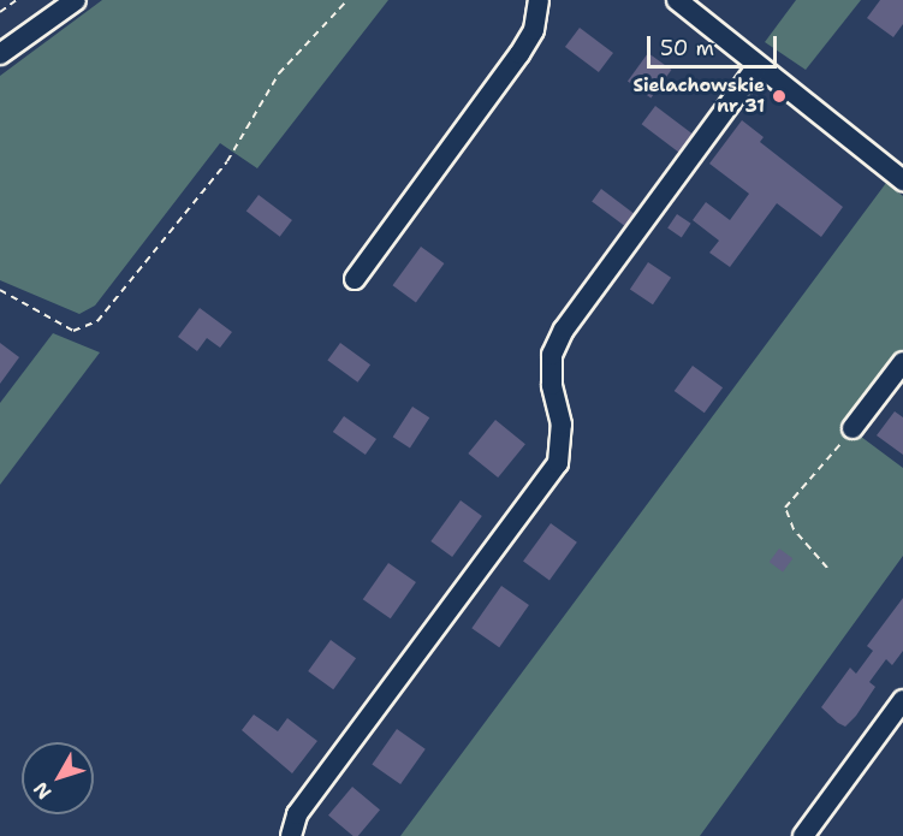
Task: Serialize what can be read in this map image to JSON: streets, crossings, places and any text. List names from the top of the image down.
{
  "places": ["Sielachowskie nr 31"],
  "scale_bar": "50 m",
  "north": "bottom left"
}
